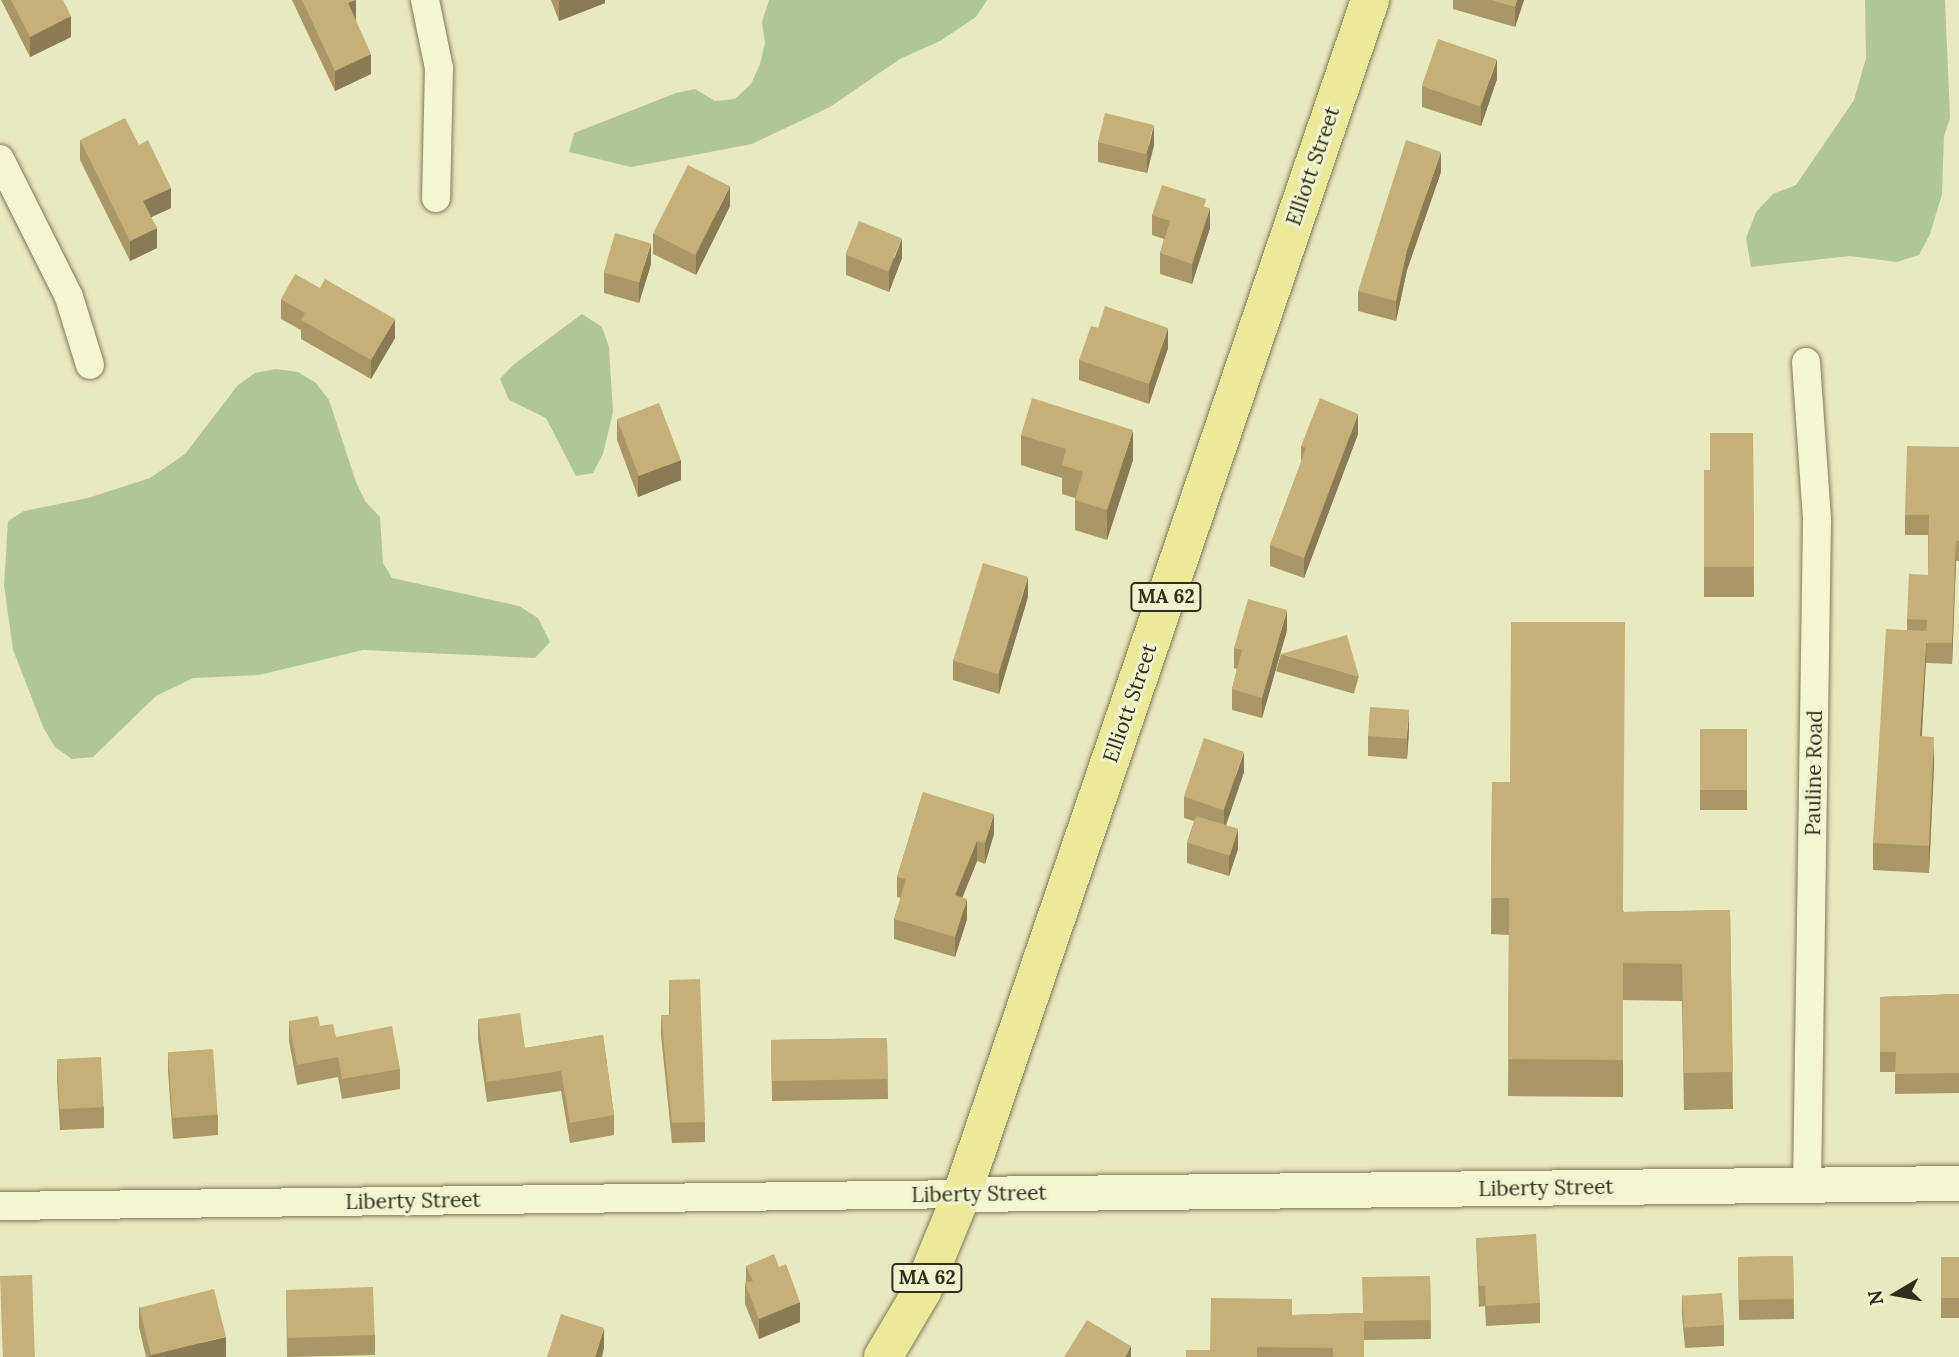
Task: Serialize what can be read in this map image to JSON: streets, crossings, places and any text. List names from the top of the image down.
{
  "streets": {
    "main road": ["Elliott Street", "MA 62"],
    "street": ["Pauline Road", "Liberty Street"]
  },
  "crossings": [
    ["Elliott Street", "Liberty Street"],
    ["Pauline Road", "Liberty Street"]
  ],
  "north": "left"
}
